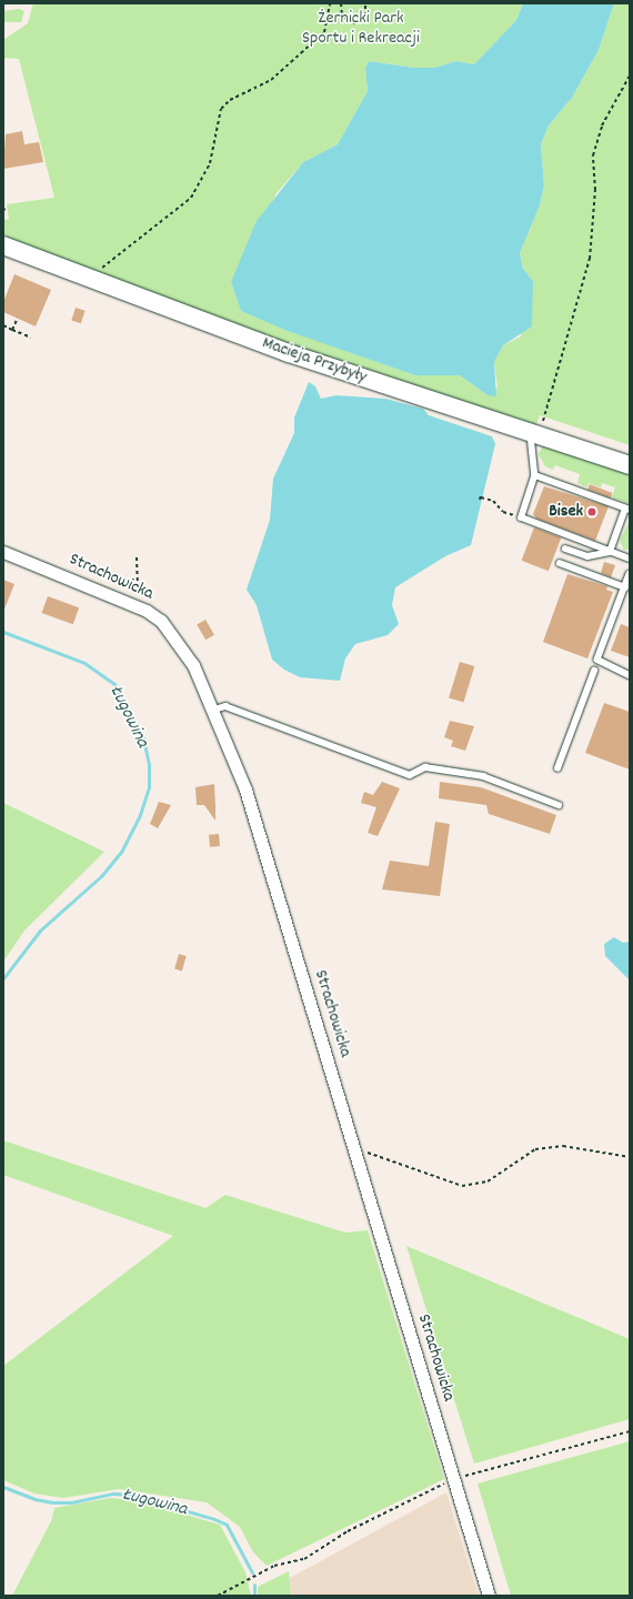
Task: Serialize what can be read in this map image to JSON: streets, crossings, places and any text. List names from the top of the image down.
{
  "streets": {
    "street": ["Macieja Przybyły", "Strachowicka"]
  },
  "water": ["Ługowina"],
  "parks": ["Żernicki Park Sportu i Rekreacji"],
  "places": ["Bisek"]
}
